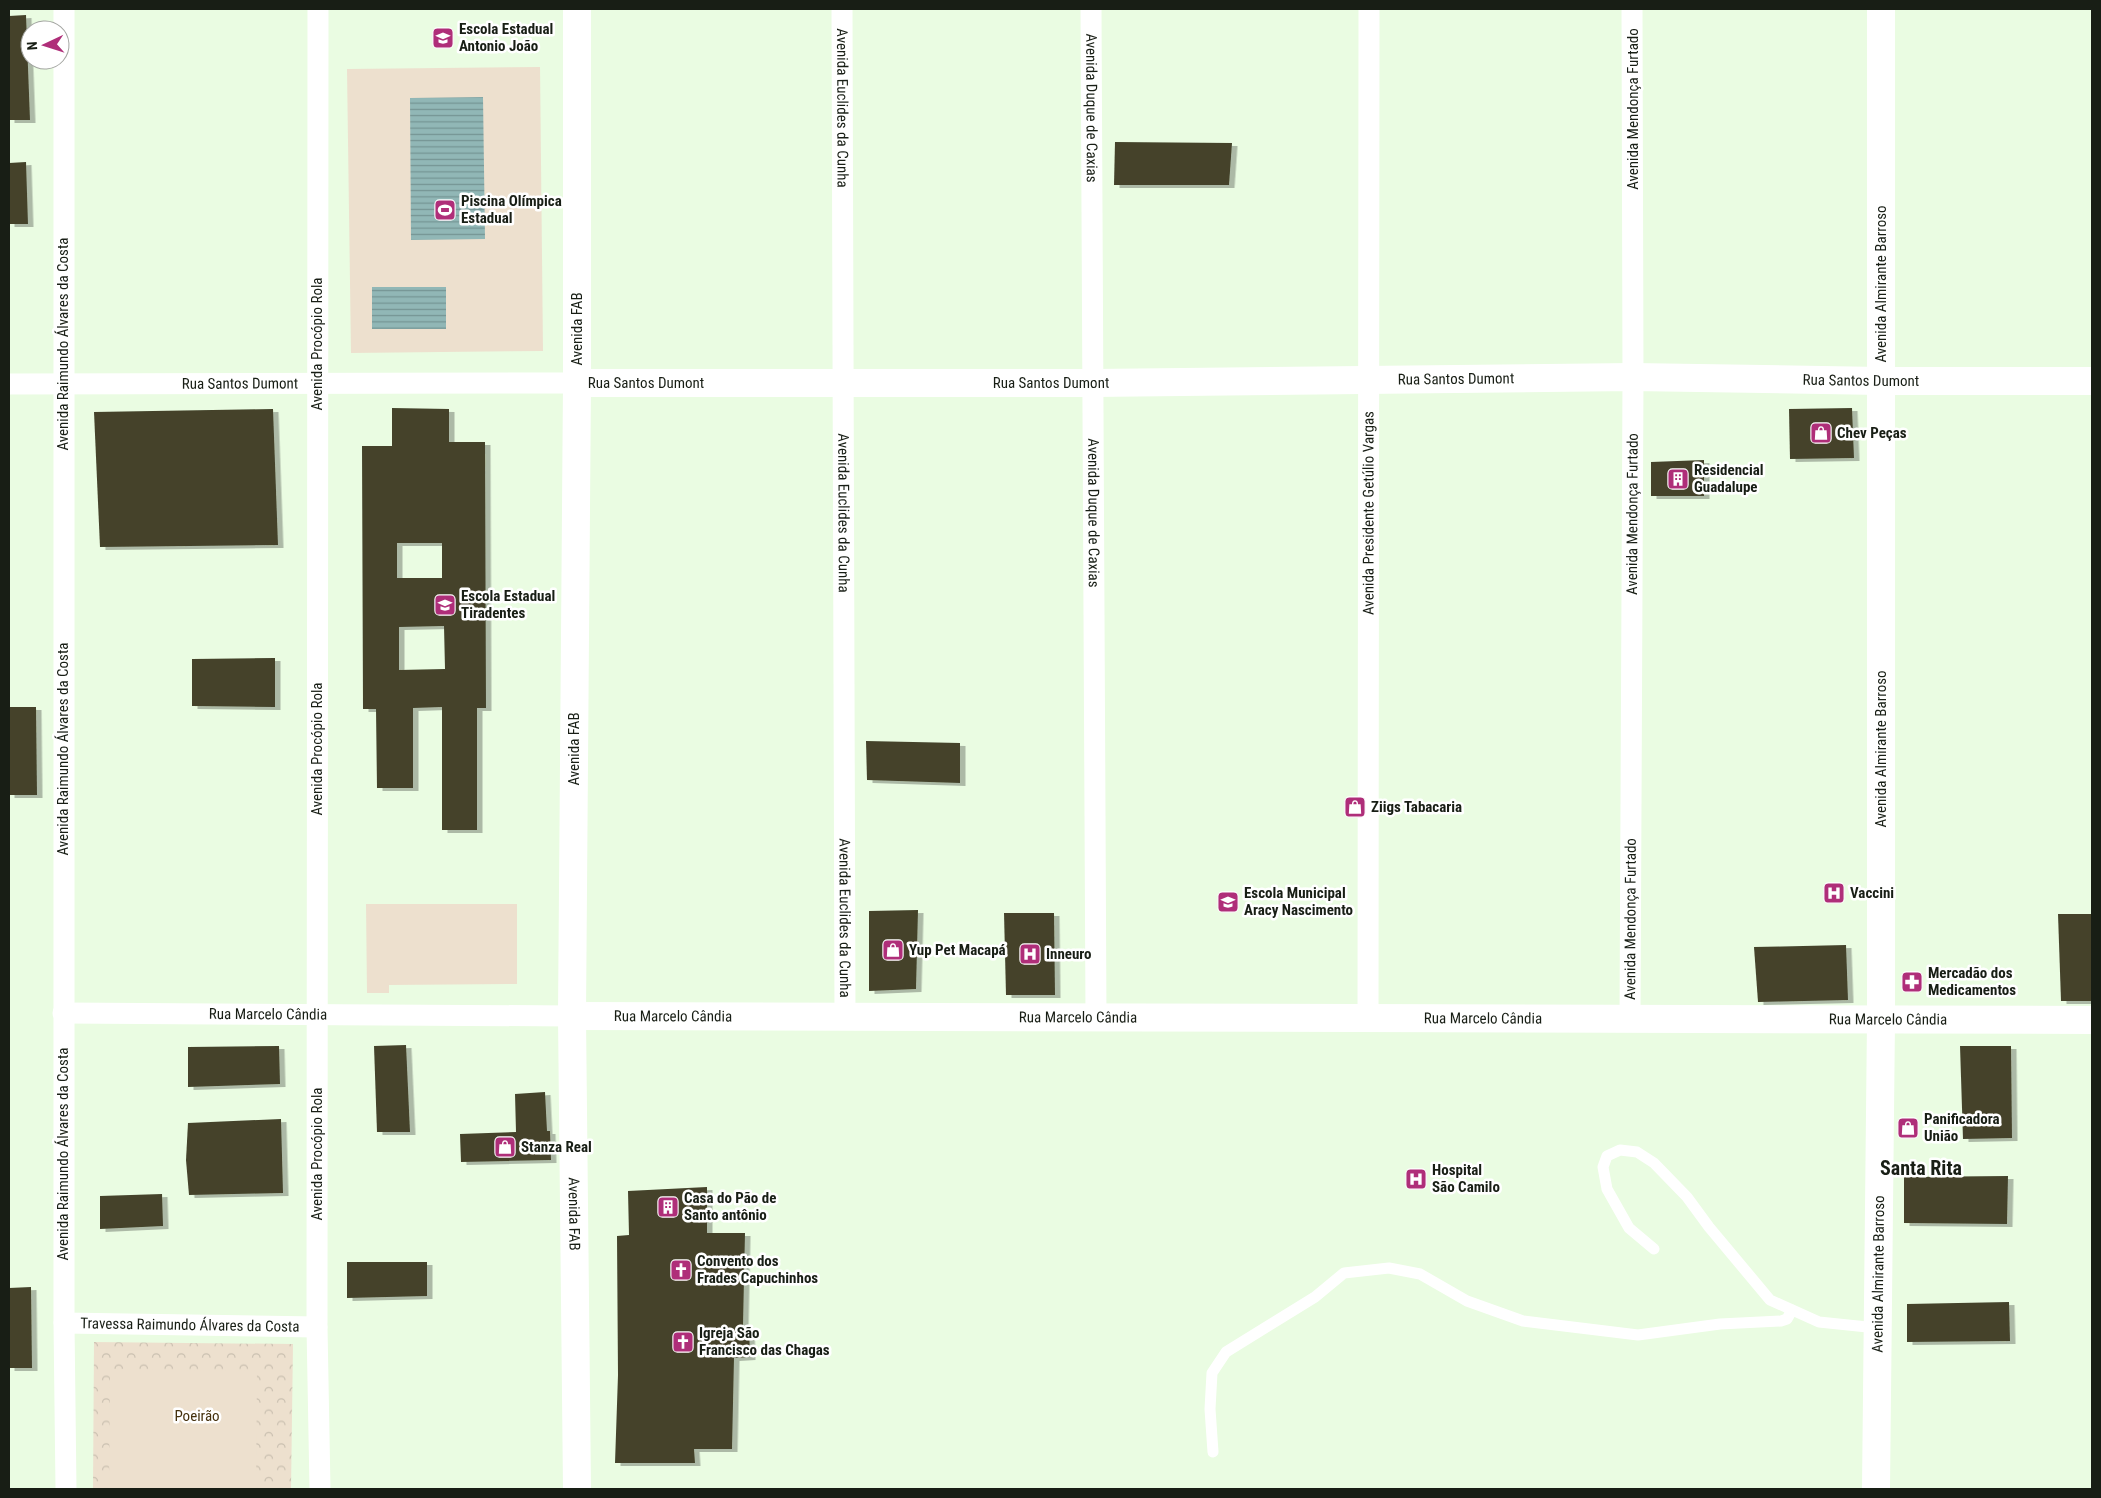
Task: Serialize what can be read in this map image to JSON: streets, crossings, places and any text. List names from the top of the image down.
{
  "streets": {
    "street": [
      "Avenida Euclides da Cunha",
      "Avenida Duque de Caxias",
      "Avenida Mendonça Furtado",
      "Avenida Almirante Barroso",
      "Avenida FAB",
      "Avenida Raimundo Álvares da Costa",
      "Avenida Procópio Rola",
      "Rua Santos Dumont",
      "Avenida Presidente Getúlio Vargas",
      "Rua Marcelo Cândia",
      "Travessa Raimundo Álvares da Costa"
    ]
  },
  "crossings": [
    ["Avenida Euclides da Cunha", "Rua Santos Dumont"],
    ["Avenida Euclides da Cunha", "Rua Marcelo Cândia"],
    ["Avenida Duque de Caxias", "Rua Santos Dumont"],
    ["Avenida Duque de Caxias", "Rua Marcelo Cândia"],
    ["Avenida Mendonça Furtado", "Rua Santos Dumont"],
    ["Avenida Mendonça Furtado", "Rua Marcelo Cândia"],
    ["Avenida Almirante Barroso", "Rua Santos Dumont"],
    ["Avenida Almirante Barroso", "Rua Marcelo Cândia"],
    ["Avenida FAB", "Rua Santos Dumont"],
    ["Avenida FAB", "Rua Marcelo Cândia"],
    ["Avenida Raimundo Álvares da Costa", "Rua Santos Dumont"],
    ["Avenida Raimundo Álvares da Costa", "Rua Marcelo Cândia"],
    ["Avenida Raimundo Álvares da Costa", "Travessa Raimundo Álvares da Costa"],
    ["Avenida Procópio Rola", "Rua Santos Dumont"],
    ["Avenida Procópio Rola", "Rua Marcelo Cândia"],
    ["Avenida Procópio Rola", "Travessa Raimundo Álvares da Costa"],
    ["Rua Santos Dumont", "Avenida Presidente Getúlio Vargas"],
    ["Avenida Presidente Getúlio Vargas", "Rua Marcelo Cândia"]
  ],
  "districts": ["Santa Rita"],
  "parks": ["Poeirão"],
  "places": {
    "school or university": ["Escola Estadual Antonio João", "Escola Estadual Tiradentes", "Escola Municipal Aracy Nascimento"],
    "sports": ["Piscina Olímpica Estadual"],
    "shop": [
      "Chev Peças",
      "Ziigs Tabacaria",
      "Yup Pet Macapá",
      "Panificadora União",
      "Stanza Real"
    ],
    "building": ["Residencial Guadalupe", "Casa do Pão de Santo antônio"],
    "hospital": ["Vaccini", "Inneuro", "Hospital São Camilo"],
    "pharmacy": ["Mercadão dos Medicamentos"],
    "church": ["Convento dos Frades Capuchinhos", "Igreja São Francisco das Chagas"]
  },
  "north": "left"
}
